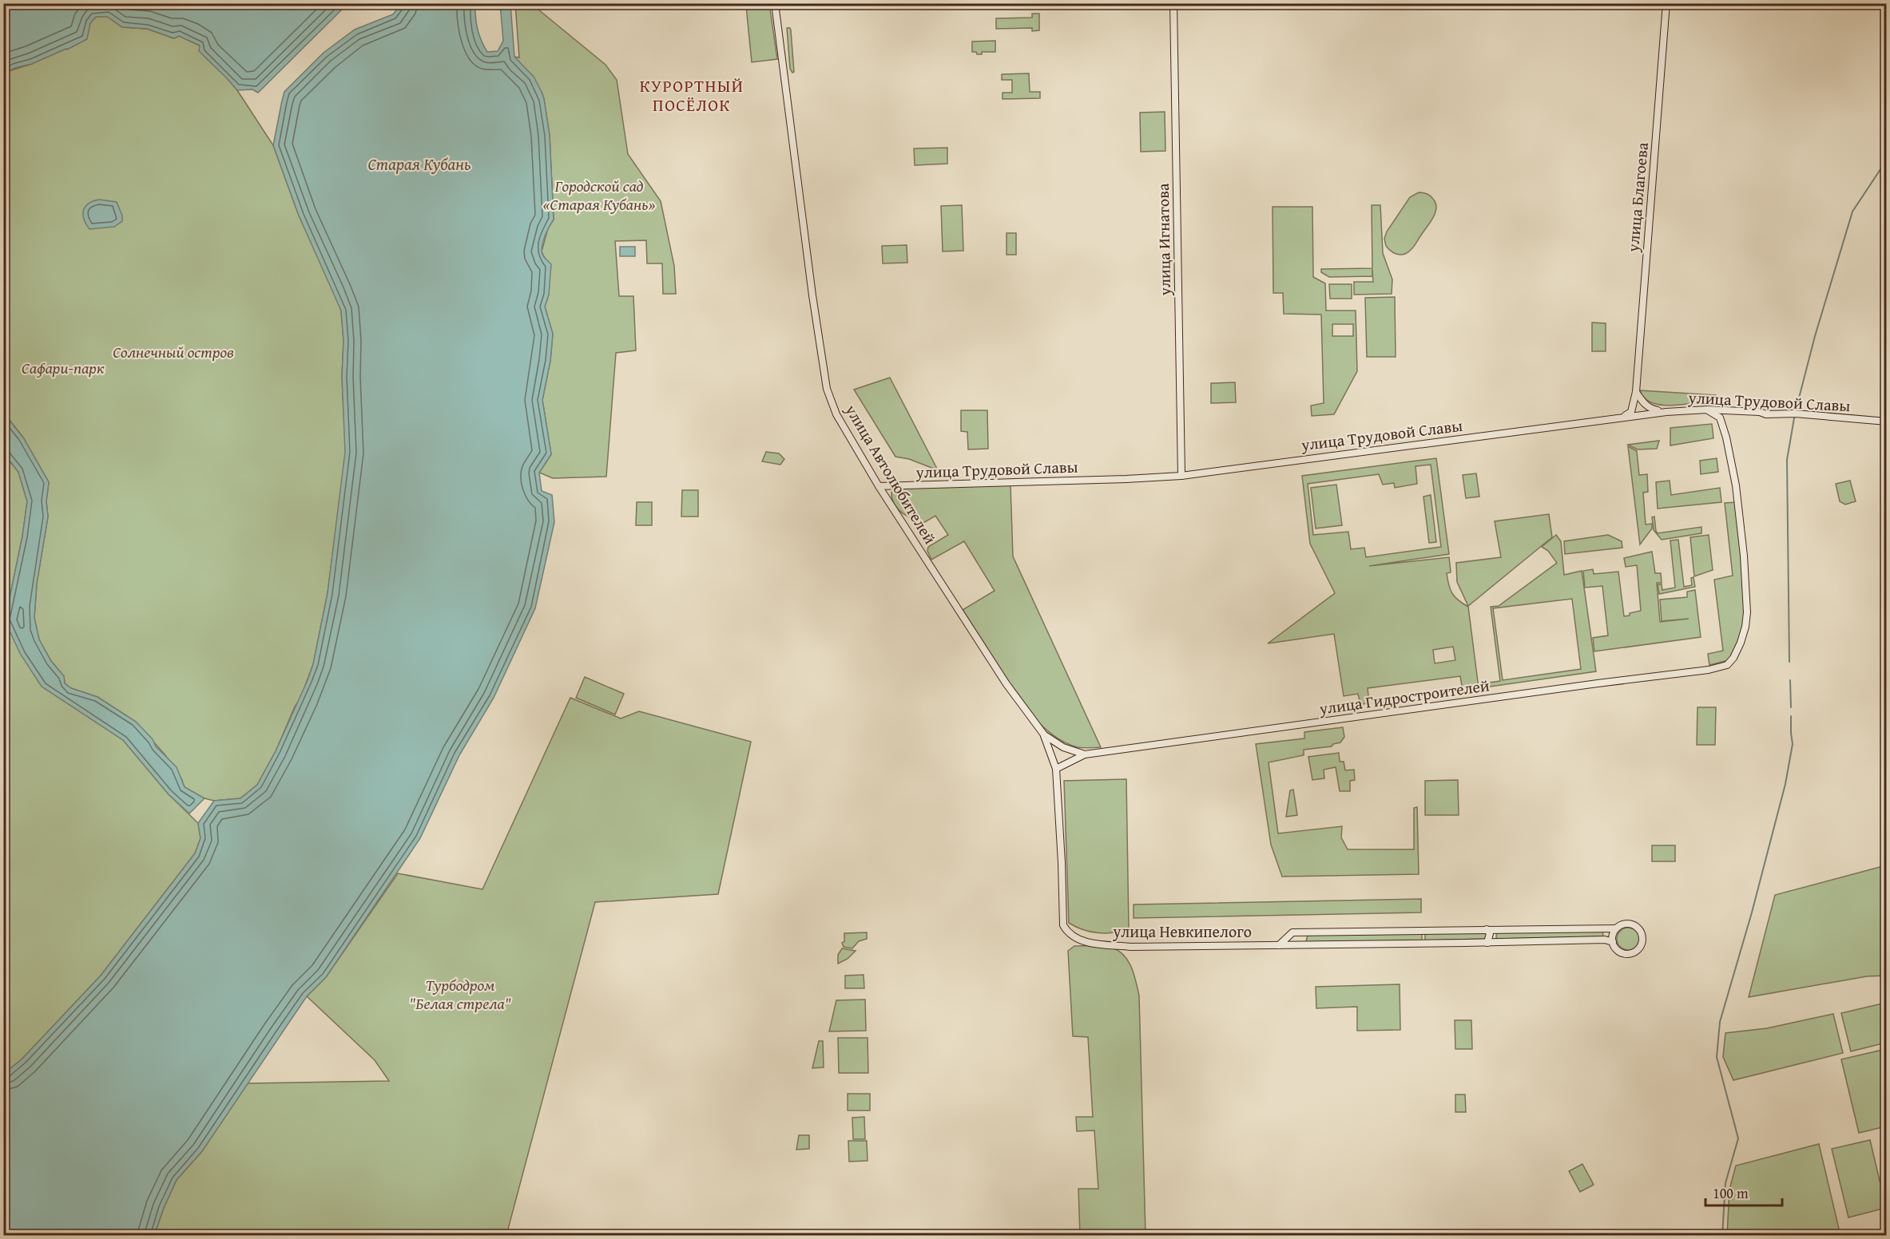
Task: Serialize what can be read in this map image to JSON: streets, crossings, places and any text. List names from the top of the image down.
{
  "streets": {
    "street": [
      "улица Благоева",
      "улица Игнатова",
      "улица Трудовой Славы",
      "улица Автолюбителей",
      "улица Гидростроителей",
      "улица Невкипелого"
    ]
  },
  "crossings": [
    ["улица Благоева", "улица Трудовой Славы"],
    ["улица Игнатова", "улица Трудовой Славы"],
    ["улица Трудовой Славы", "улица Автолюбителей"],
    ["улица Трудовой Славы", "улица Гидростроителей"],
    ["улица Автолюбителей", "улица Гидростроителей"],
    ["улица Автолюбителей", "улица Невкипелого"]
  ],
  "districts": ["КУРОРТНЫЙ ПОСЁЛОК"],
  "water": ["Старая Кубань"],
  "parks": [
    "Городской сад «Старая Кубань»",
    "Солнечный остров",
    "Сафари-парк",
    "Турбодром \"Белая стрела\""
  ],
  "scale_bar": "100 m"
}
